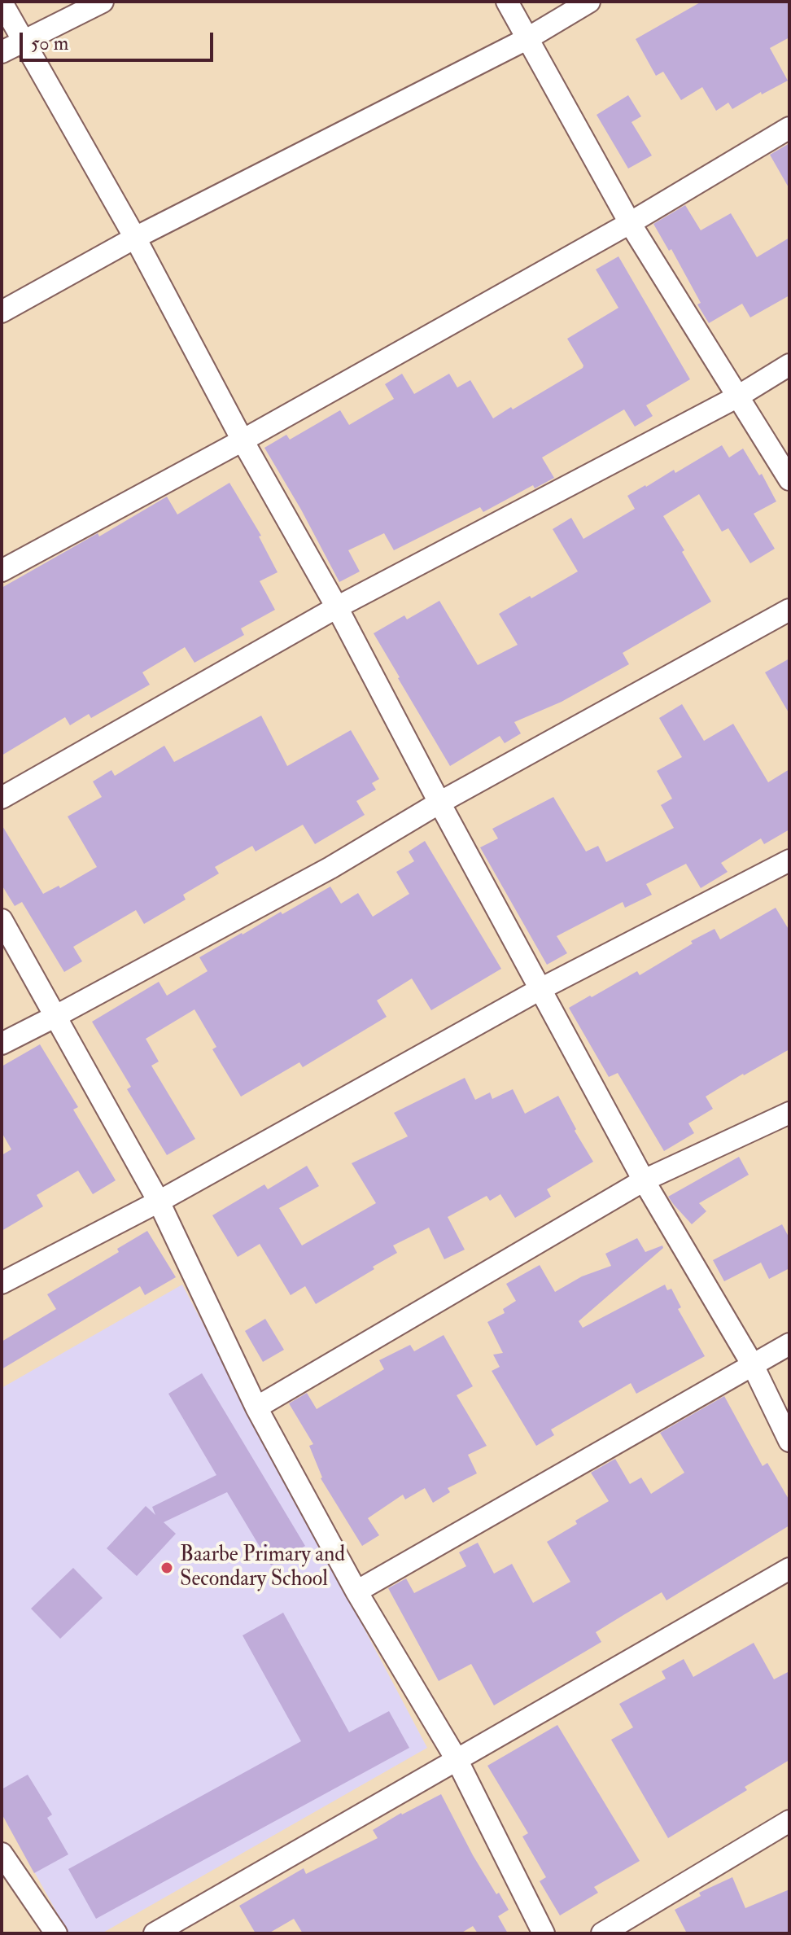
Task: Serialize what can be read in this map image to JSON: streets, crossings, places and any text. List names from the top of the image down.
{
  "places": ["Baarbe Primary and Secondary School"],
  "scale_bar": "50 m"
}
